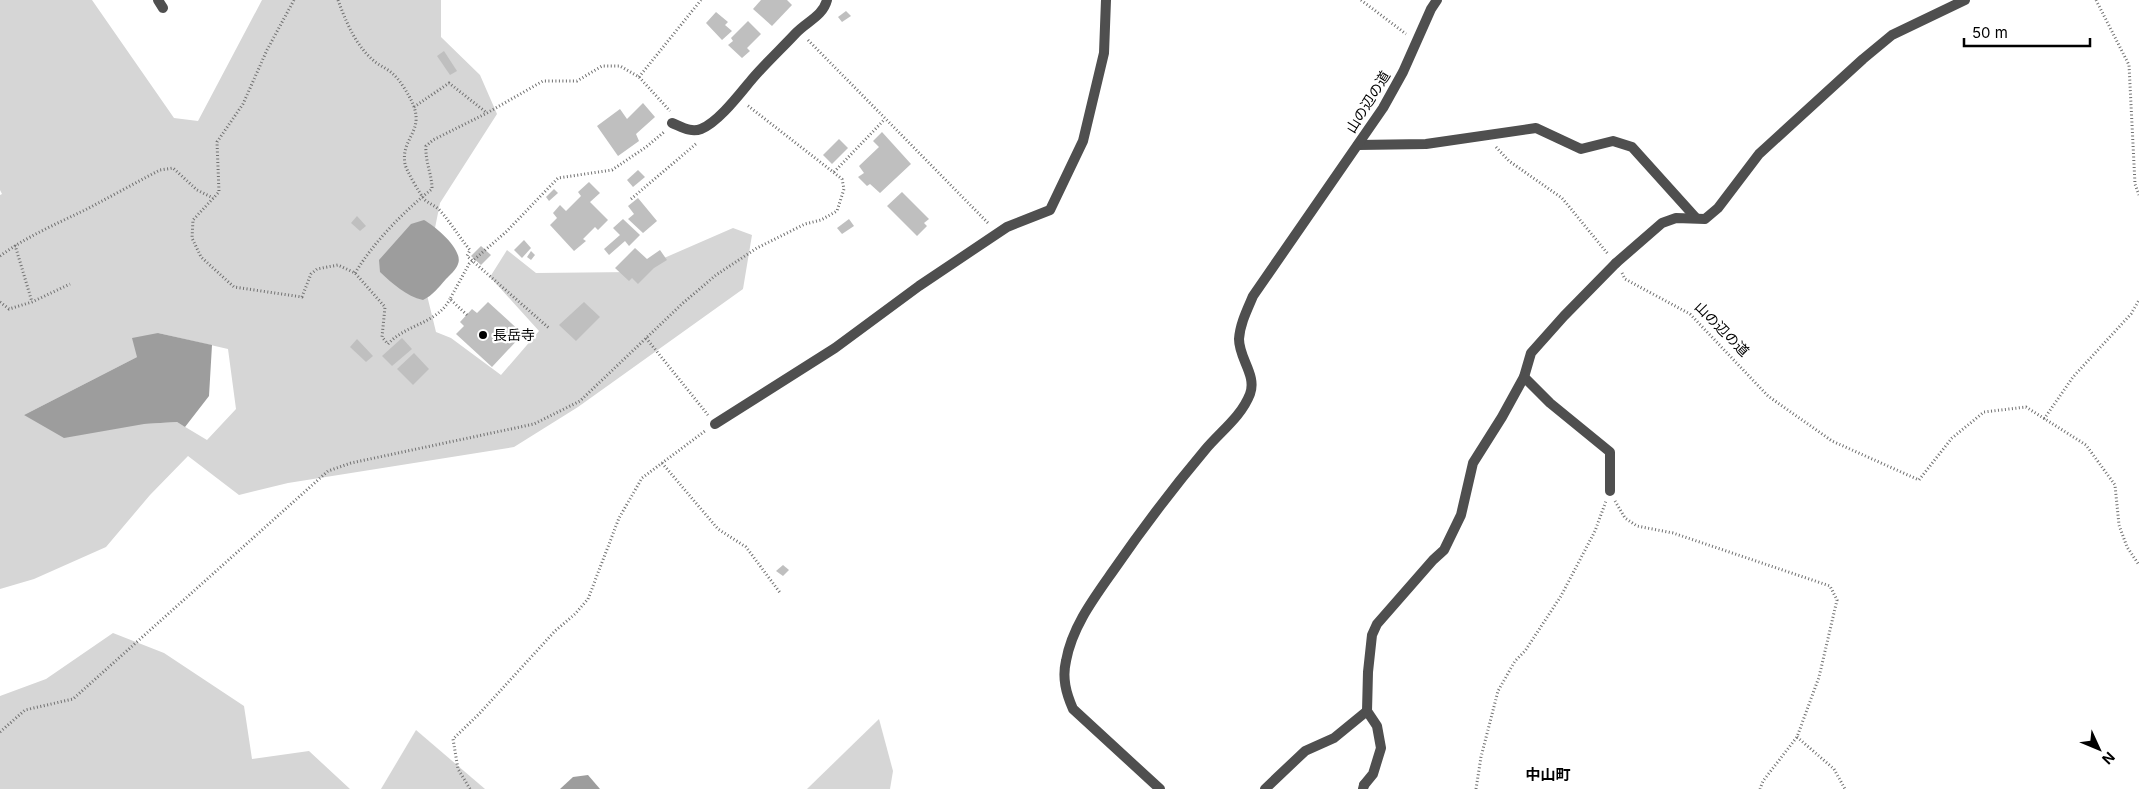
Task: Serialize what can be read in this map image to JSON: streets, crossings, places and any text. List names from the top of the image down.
{
  "streets": {
    "street": ["山の辺の道"]
  },
  "districts": ["中山町"],
  "places": ["長岳寺"],
  "scale_bar": "50 m",
  "north": "bottom right"
}
